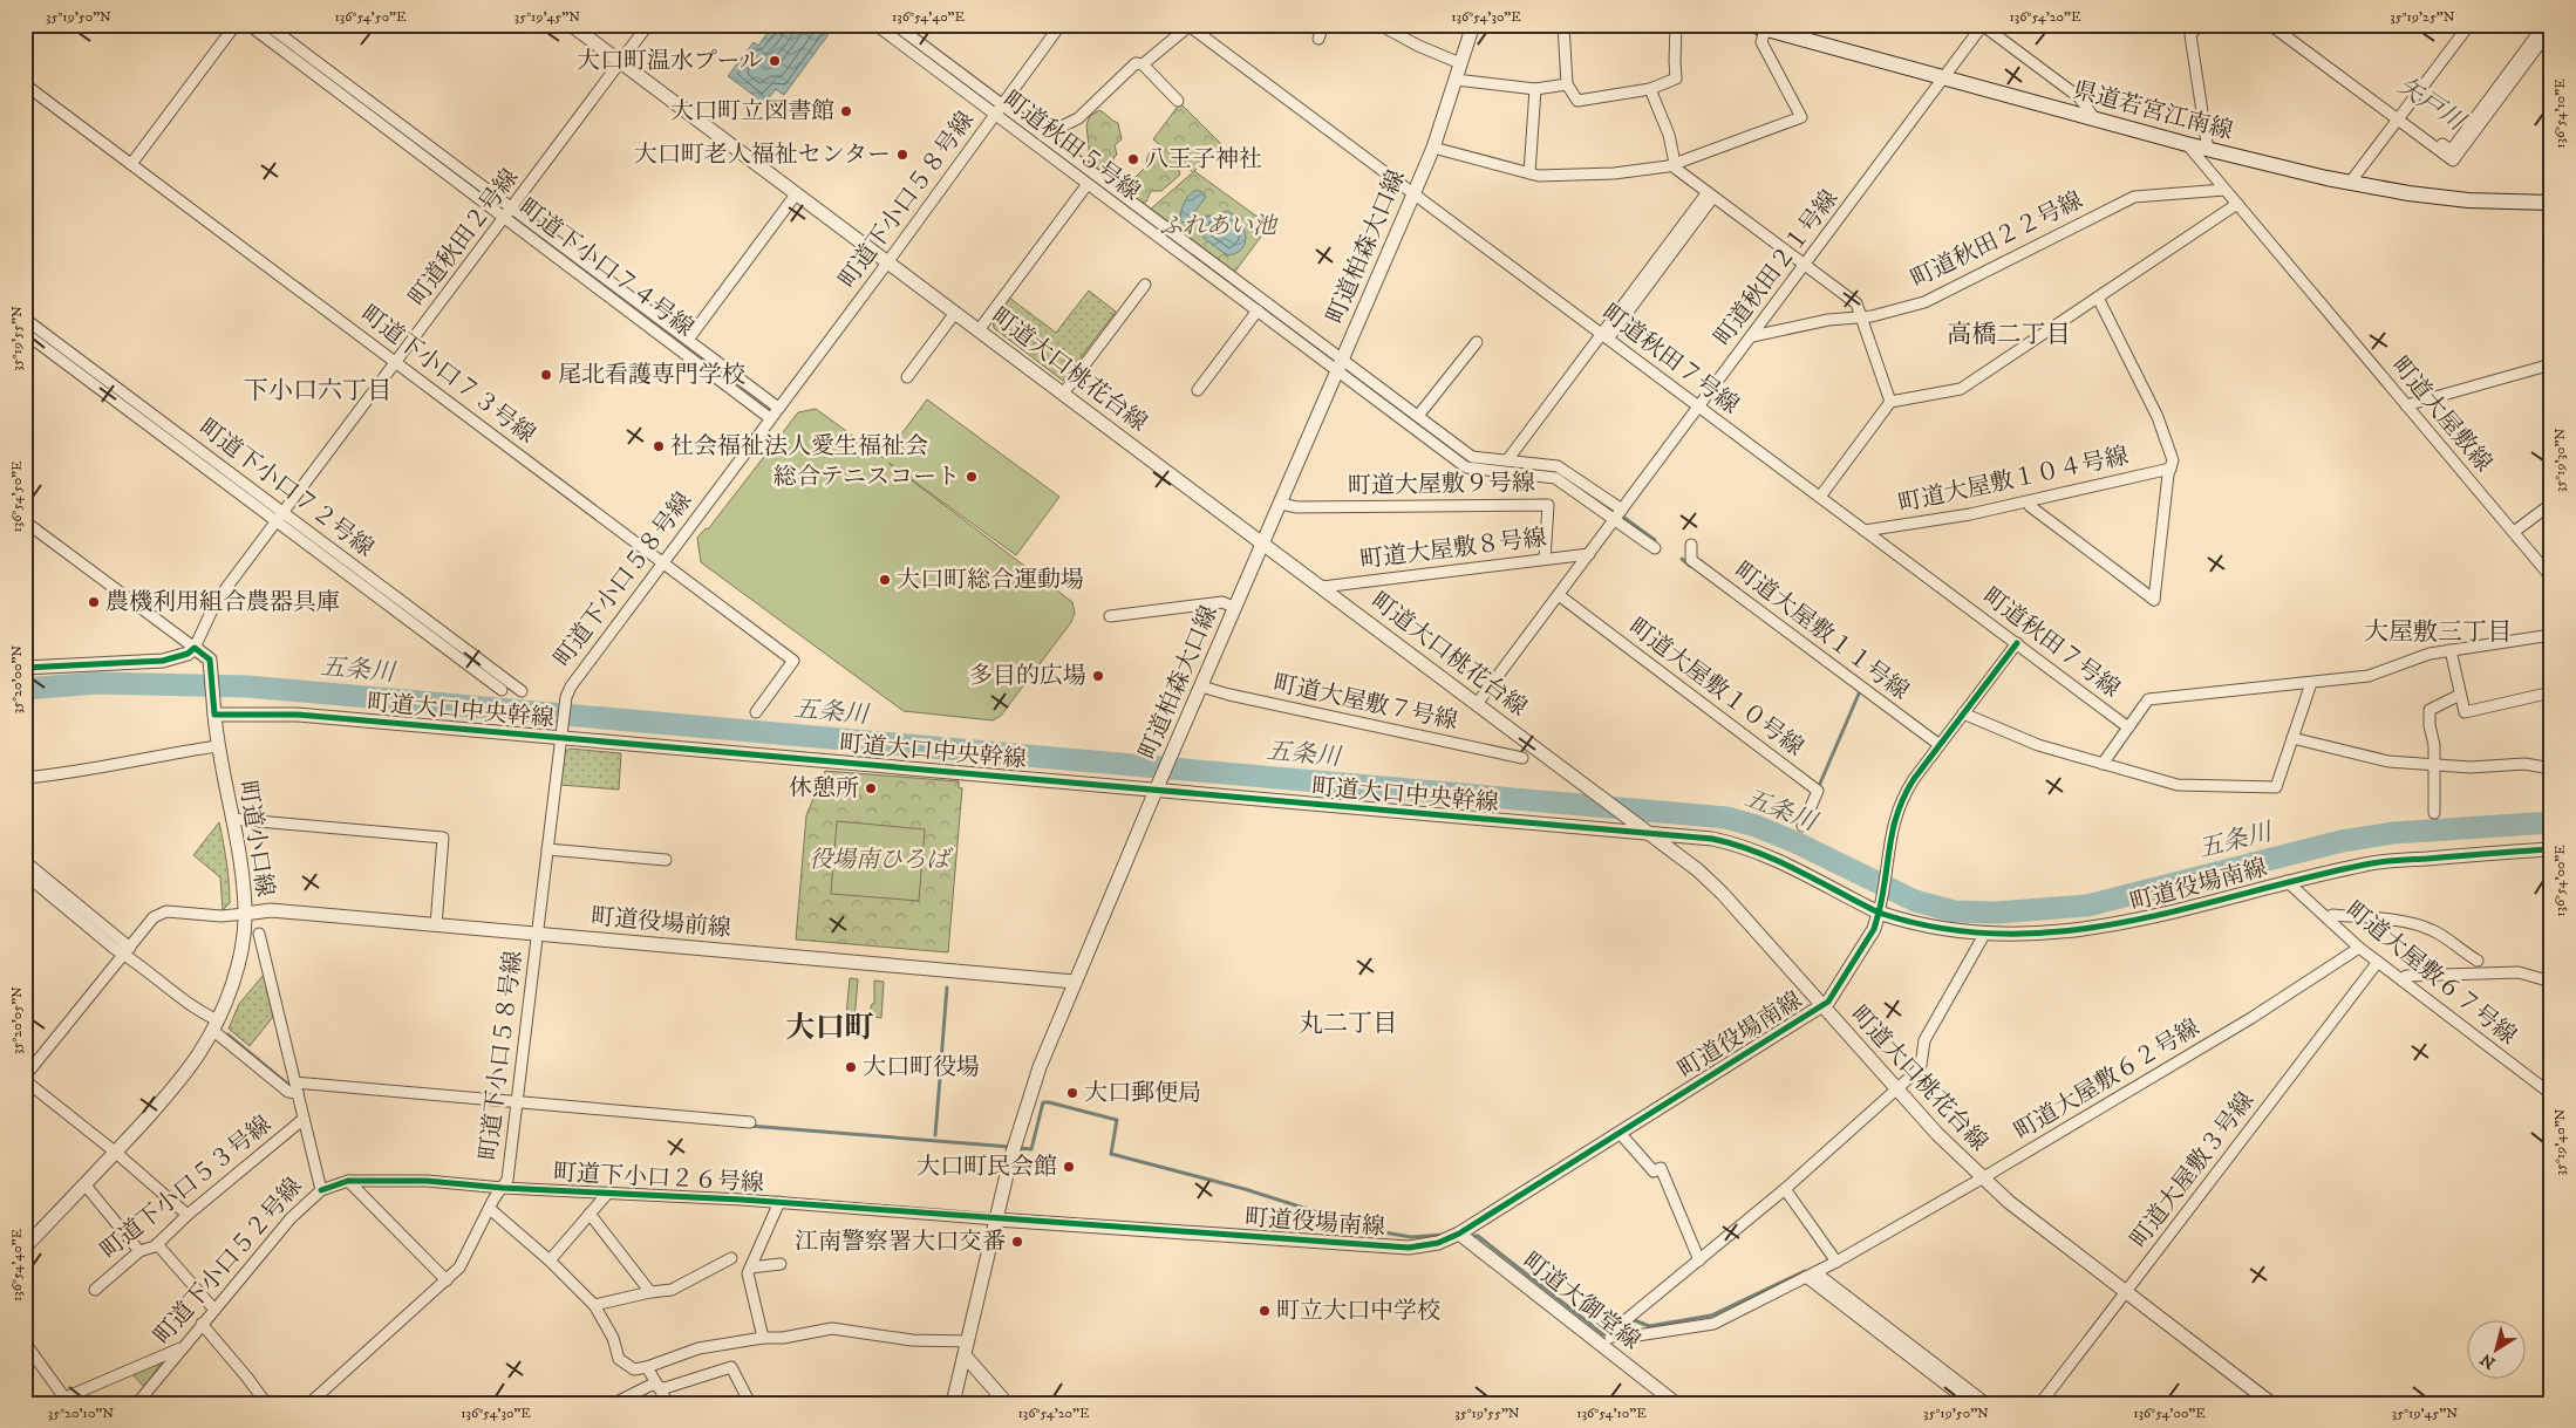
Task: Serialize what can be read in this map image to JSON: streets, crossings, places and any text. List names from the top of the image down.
{
  "streets": {
    "main road": ["県道若宮江南線"],
    "street": [
      "町道秋田５号線",
      "町道下小口５８号線",
      "町道秋田２号線",
      "町道秋田２２号線",
      "町道柏森大口線",
      "町道下小口７４号線",
      "町道秋田２１号線",
      "町道秋田７号線",
      "町道大口桃花台線",
      "町道下小口７３号線",
      "町道大屋敷線",
      "町道大屋敷１０４号線",
      "町道大屋敷９号線",
      "町道下小口７２号線",
      "町道大屋敷８号線",
      "町道大屋敷１１号線",
      "町道大屋敷１０号線",
      "町道大屋敷７号線",
      "町道大口中央幹線",
      "町道小口線",
      "町道役場南線",
      "町道役場前線",
      "町道大屋敷６７号線",
      "町道大屋敷６２号線",
      "町道大屋敷３号線",
      "町道下小口２６号線",
      "町道下小口５３号線",
      "町道下小口５２号線",
      "町道大御堂線"
    ]
  },
  "crossings": [
    ["県道若宮江南線", "町道秋田２１号線"],
    ["県道若宮江南線", "町道大屋敷線"],
    ["町道秋田５号線", "町道下小口５８号線"],
    ["町道秋田５号線", "町道柏森大口線"],
    ["町道秋田５号線", "町道秋田２１号線"],
    ["町道下小口５８号線", "町道下小口７４号線"],
    ["町道下小口５８号線", "町道大口桃花台線"],
    ["町道下小口５８号線", "町道下小口７３号線"],
    ["町道下小口５８号線", "町道大口中央幹線"],
    ["町道下小口５８号線", "町道役場前線"],
    ["町道下小口５８号線", "町道下小口２６号線"],
    ["町道秋田２号線", "町道下小口７４号線"],
    ["町道秋田２号線", "町道大口桃花台線"],
    ["町道秋田２号線", "町道下小口７３号線"],
    ["町道秋田２号線", "町道下小口７２号線"],
    ["町道秋田２２号線", "町道秋田２１号線"],
    ["町道秋田２２号線", "町道大屋敷線"],
    ["町道柏森大口線", "町道秋田７号線"],
    ["町道柏森大口線", "町道大口桃花台線"],
    ["町道柏森大口線", "町道大屋敷９号線"],
    ["町道柏森大口線", "町道大屋敷７号線"],
    ["町道柏森大口線", "町道大口中央幹線"],
    ["町道柏森大口線", "町道役場南線"],
    ["町道柏森大口線", "町道役場前線"],
    ["町道柏森大口線", "町道下小口２６号線"],
    ["町道秋田２１号線", "町道秋田７号線"],
    ["町道秋田２１号線", "町道大口桃花台線"],
    ["町道秋田２１号線", "町道大屋敷８号線"],
    ["町道秋田２１号線", "町道大屋敷１０号線"],
    ["町道秋田７号線", "町道大屋敷１０４号線"],
    ["町道大口桃花台線", "町道大屋敷８号線"],
    ["町道大口桃花台線", "町道大口中央幹線"],
    ["町道大口桃花台線", "町道役場南線"],
    ["町道大口桃花台線", "町道大屋敷６２号線"],
    ["町道大口桃花台線", "町道大屋敷３号線"],
    ["町道大屋敷９号線", "町道大屋敷８号線"],
    ["町道大口中央幹線", "町道小口線"],
    ["町道大口中央幹線", "町道役場南線"],
    ["町道小口線", "町道役場前線"],
    ["町道役場南線", "町道大屋敷６７号線"],
    ["町道役場南線", "町道下小口２６号線"],
    ["町道役場南線", "町道大御堂線"],
    ["町道大屋敷６７号線", "町道大屋敷６２号線"],
    ["町道大屋敷６７号線", "町道大屋敷３号線"],
    ["町道下小口２６号線", "町道下小口５２号線"],
    ["町道下小口５３号線", "町道下小口５２号線"]
  ],
  "districts": [
    "高橋二丁目",
    "下小口六丁目",
    "大屋敷三丁目",
    "丸二丁目",
    "大口町"
  ],
  "water": ["矢戸川", "五条川"],
  "parks": ["ふれあい池", "役場南ひろば"],
  "places": [
    "大口町温水プール",
    "大口町立図書館",
    "大口町老人福祉センター",
    "八王子神社",
    "尾北看護専門学校",
    "社会福祉法人愛生福祉会",
    "総合テニスコート",
    "大口町総合運動場",
    "農機利用組合農器具庫",
    "多目的広場",
    "休憩所",
    "大口町役場",
    "大口郵便局",
    "大口町民会館",
    "江南警察署大口交番",
    "町立大口中学校"
  ],
  "north": "bottom left",
  "coordinates": [
    "35°19'50\"N",
    "136°54'50\"E",
    "35°19'45\"N",
    "136°54'40\"E",
    "136°54'30\"E",
    "136°54'20\"E",
    "35°19'25\"N",
    "136°54'10\"E",
    "35°19'55\"N",
    "35°19'30\"N",
    "35°20'00\"N",
    "136°54'00\"E",
    "35°20'05\"N",
    "35°19'40\"N",
    "35°20'10\"N"
  ]
}
